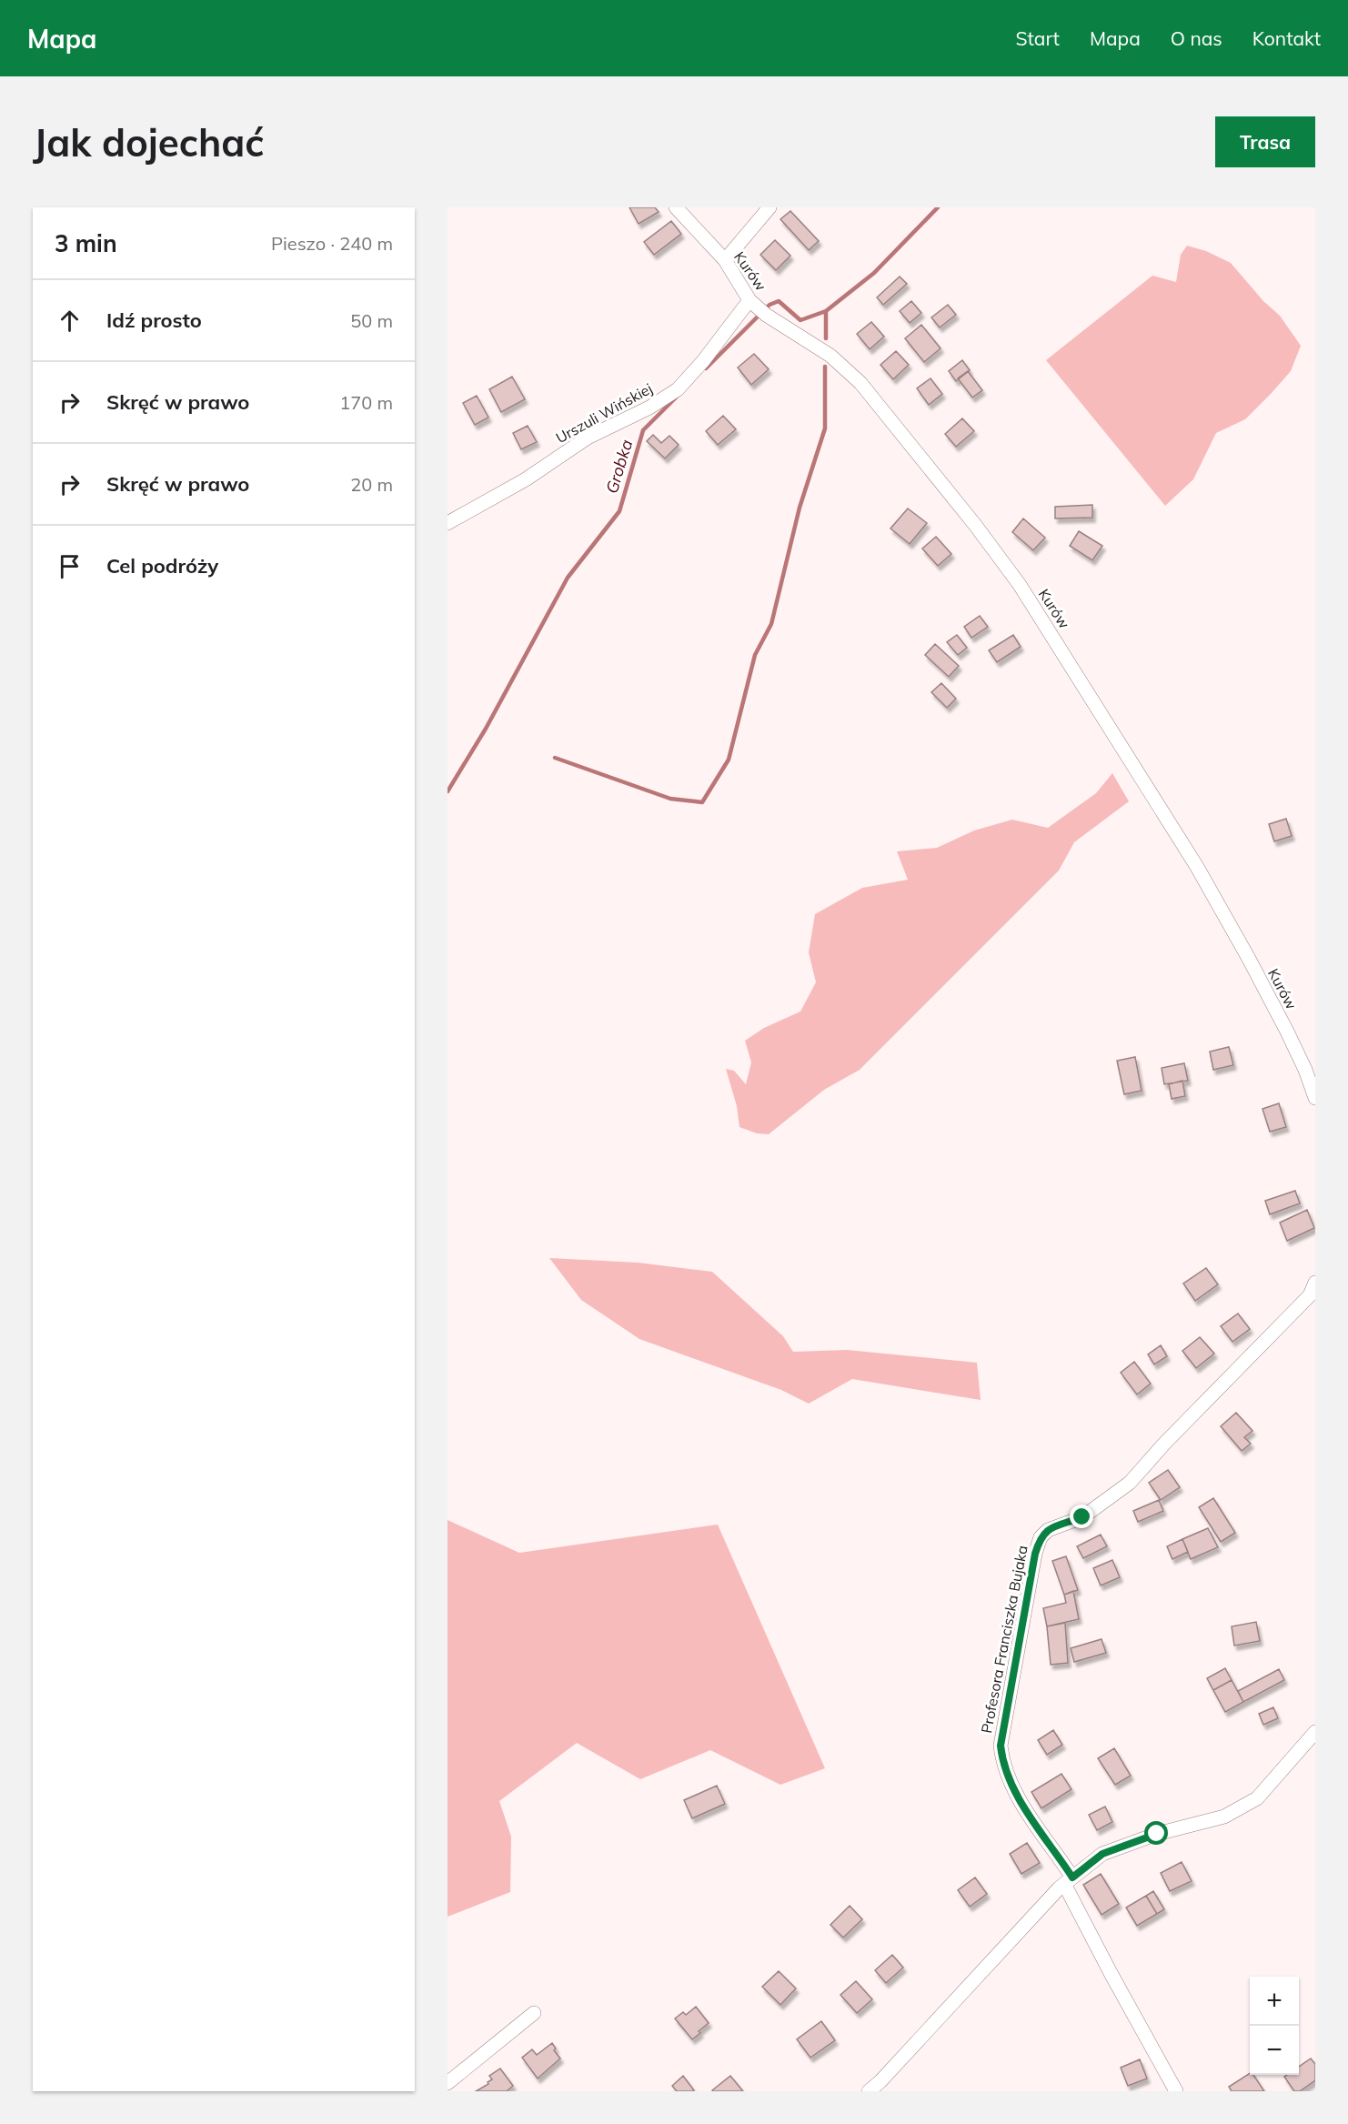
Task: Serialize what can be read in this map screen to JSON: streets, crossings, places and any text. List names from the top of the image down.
{
  "streets": {
    "street": ["Kurów", "Urszuli Wińskiej", "Profesora Franciszka Bujaka"]
  },
  "crossings": [
    ["Kurów", "Urszuli Wińskiej"]
  ],
  "water": ["Grobka"],
  "page": {
    "header": "Mapa",
    "nav": [
      "Start",
      "Mapa",
      "O nas",
      "Kontakt"
    ],
    "buttons": "Trasa",
    "title": "Jak dojechać",
    "heading": ["3 min", "Pieszo · 240 m"],
    "list": [
      ["Idź prosto", "50 m"],
      ["Skręć w prawo", "170 m"],
      ["Skręć w prawo", "20 m"],
      "Cel podróży"
    ],
    "map_buttons": ["+", "−"]
  }
}
